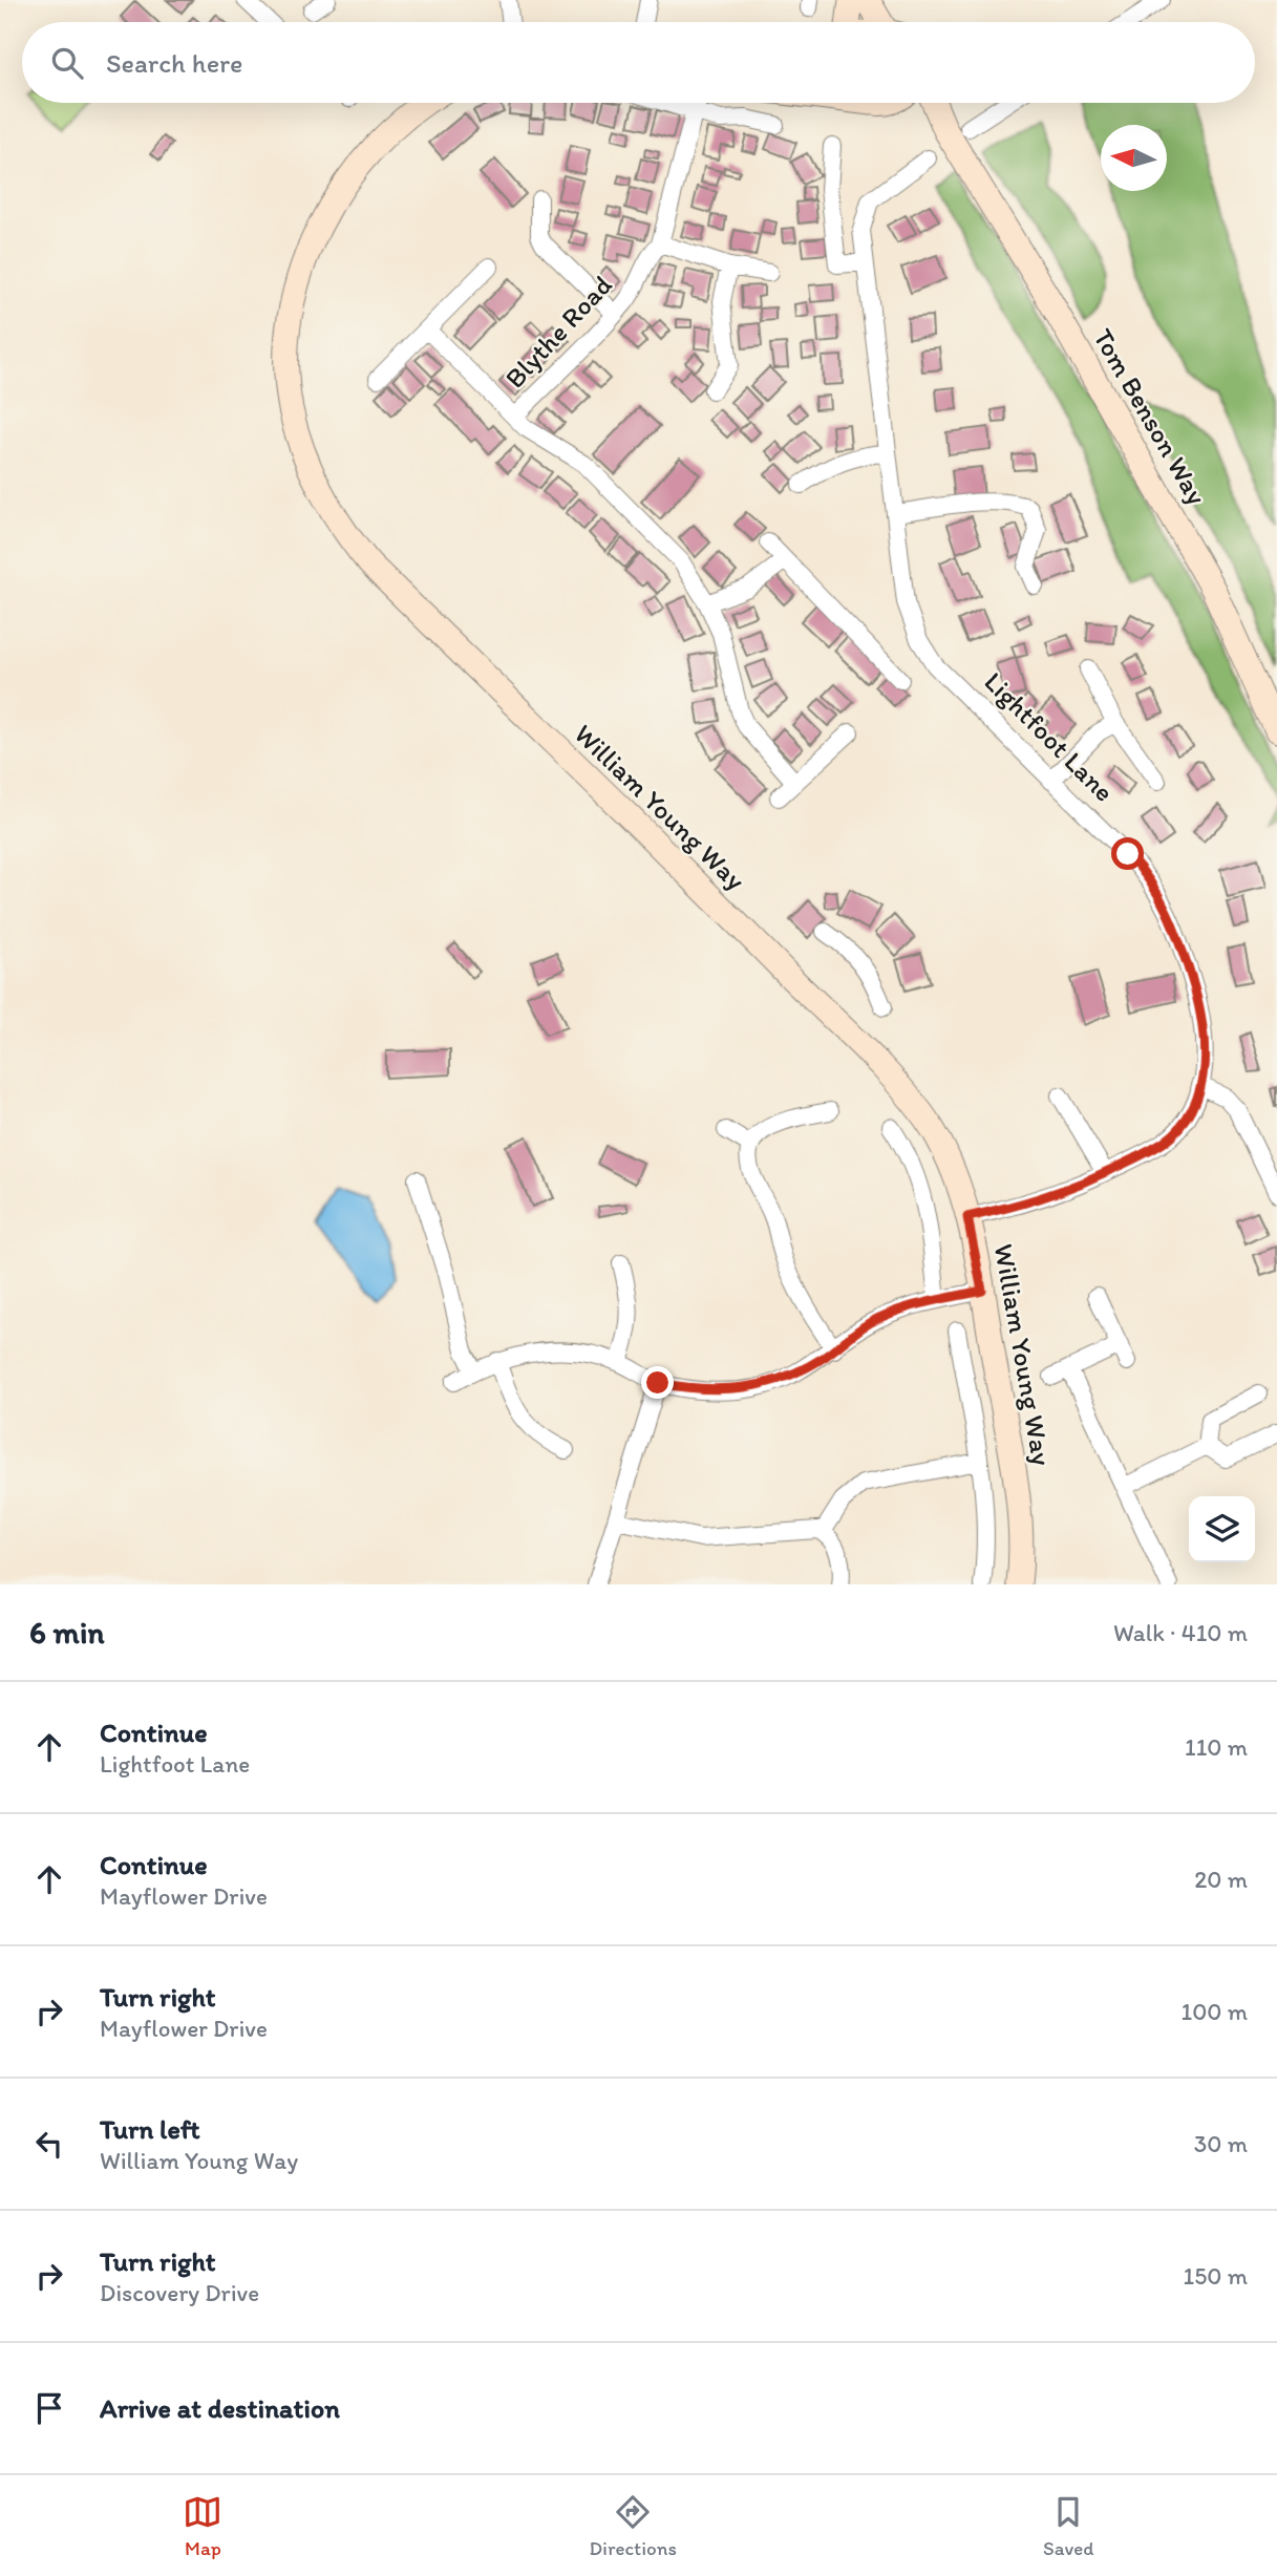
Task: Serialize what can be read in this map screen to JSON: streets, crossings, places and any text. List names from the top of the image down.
{
  "streets": {
    "main road": ["Tom Benson Way", "William Young Way"],
    "street": ["Blythe Road", "Lightfoot Lane"]
  },
  "crossings": [
    ["Lightfoot Lane", "William Young Way"]
  ],
  "north": "left",
  "page": {
    "search": "Search here",
    "heading": ["6 min", "Walk · 410 m"],
    "list": [
      ["Continue", "Lightfoot Lane", "110 m"],
      ["Continue", "Mayflower Drive", "20 m"],
      ["Turn right", "Mayflower Drive", "100 m"],
      ["Turn left", "William Young Way", "30 m"],
      ["Turn right", "Discovery Drive", "150 m"],
      "Arrive at destination"
    ],
    "nav": ["Map", "Directions", "Saved"]
  }
}
